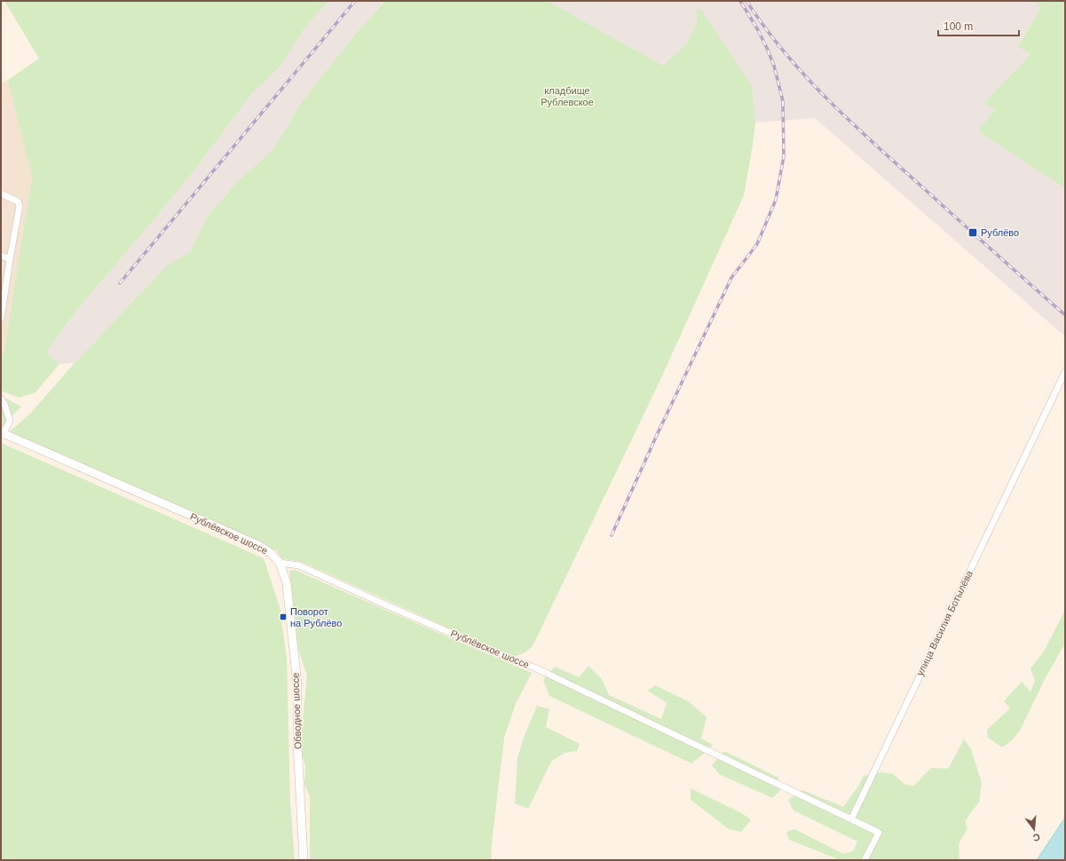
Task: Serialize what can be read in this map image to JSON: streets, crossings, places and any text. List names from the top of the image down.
{
  "streets": {
    "street": ["Рублёвское шоссе", "улица Василия Ботылёва", "Обводное шоссе"]
  },
  "crossings": [
    ["Рублёвское шоссе", "улица Василия Ботылёва"],
    ["Рублёвское шоссе", "Обводное шоссе"]
  ],
  "parks": ["кладбище Рублевское"],
  "places": {
    "transit": ["Рублёво", "Поворот на Рублёво"]
  },
  "scale_bar": "100 m",
  "north": "bottom"
}
